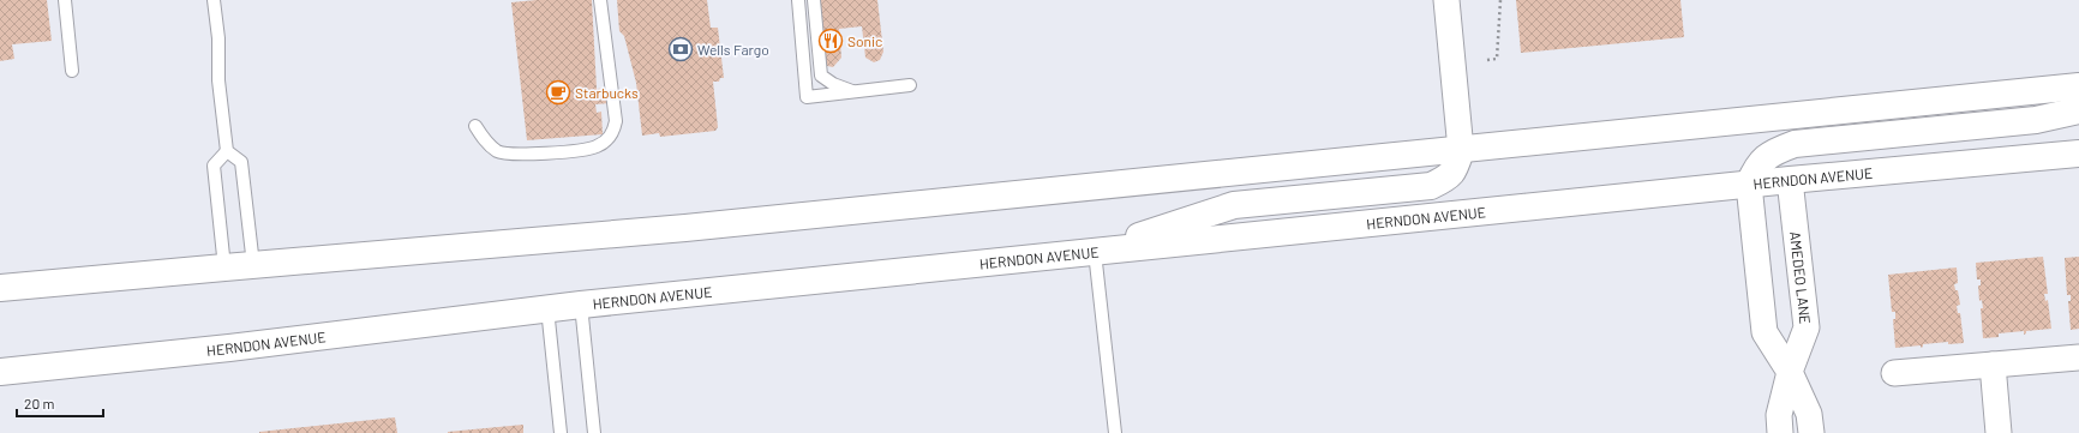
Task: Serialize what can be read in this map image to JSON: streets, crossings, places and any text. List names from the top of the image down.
{
  "streets": {
    "main road": ["HERNDON AVENUE"],
    "street": ["AMEDEO LANE"]
  },
  "crossings": [
    ["HERNDON AVENUE", "AMEDEO LANE"]
  ],
  "places": {
    "restaurant": ["Sonic"],
    "bank": ["Wells Fargo"],
    "cafe": ["Starbucks"]
  },
  "scale_bar": "20 m"
}
